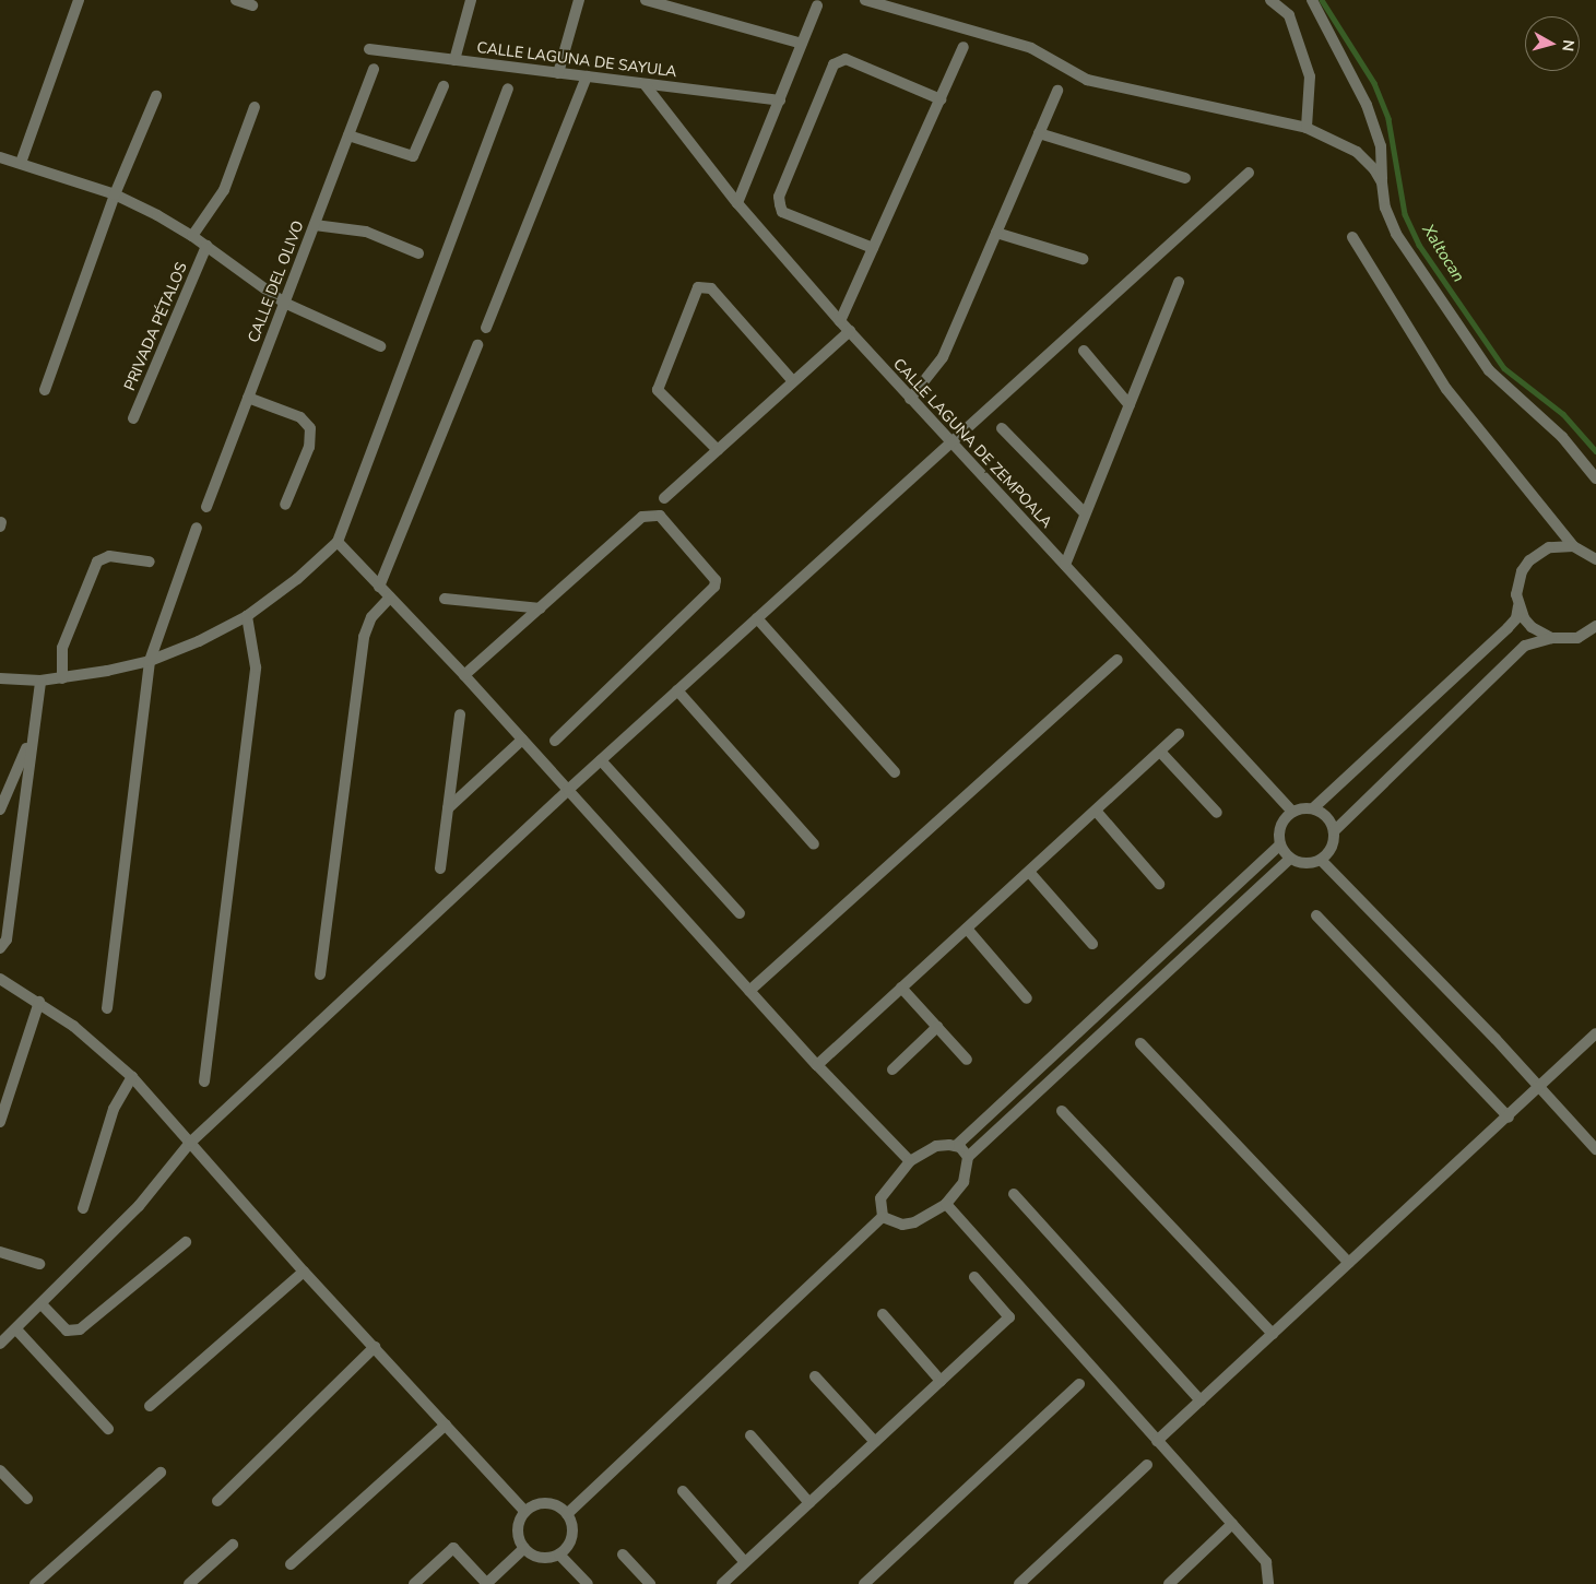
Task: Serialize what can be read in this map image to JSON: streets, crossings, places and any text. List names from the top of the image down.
{
  "streets": {
    "street": [
      "CALLE LAGUNA DE SAYULA",
      "CALLE DEL OLIVO",
      "PRIVADA PÉTALOS",
      "CALLE LAGUNA DE ZEMPOALA"
    ]
  },
  "crossings": [
    ["CALLE LAGUNA DE SAYULA", "CALLE LAGUNA DE ZEMPOALA"]
  ],
  "water": ["Xaltocan"],
  "north": "right"
}
